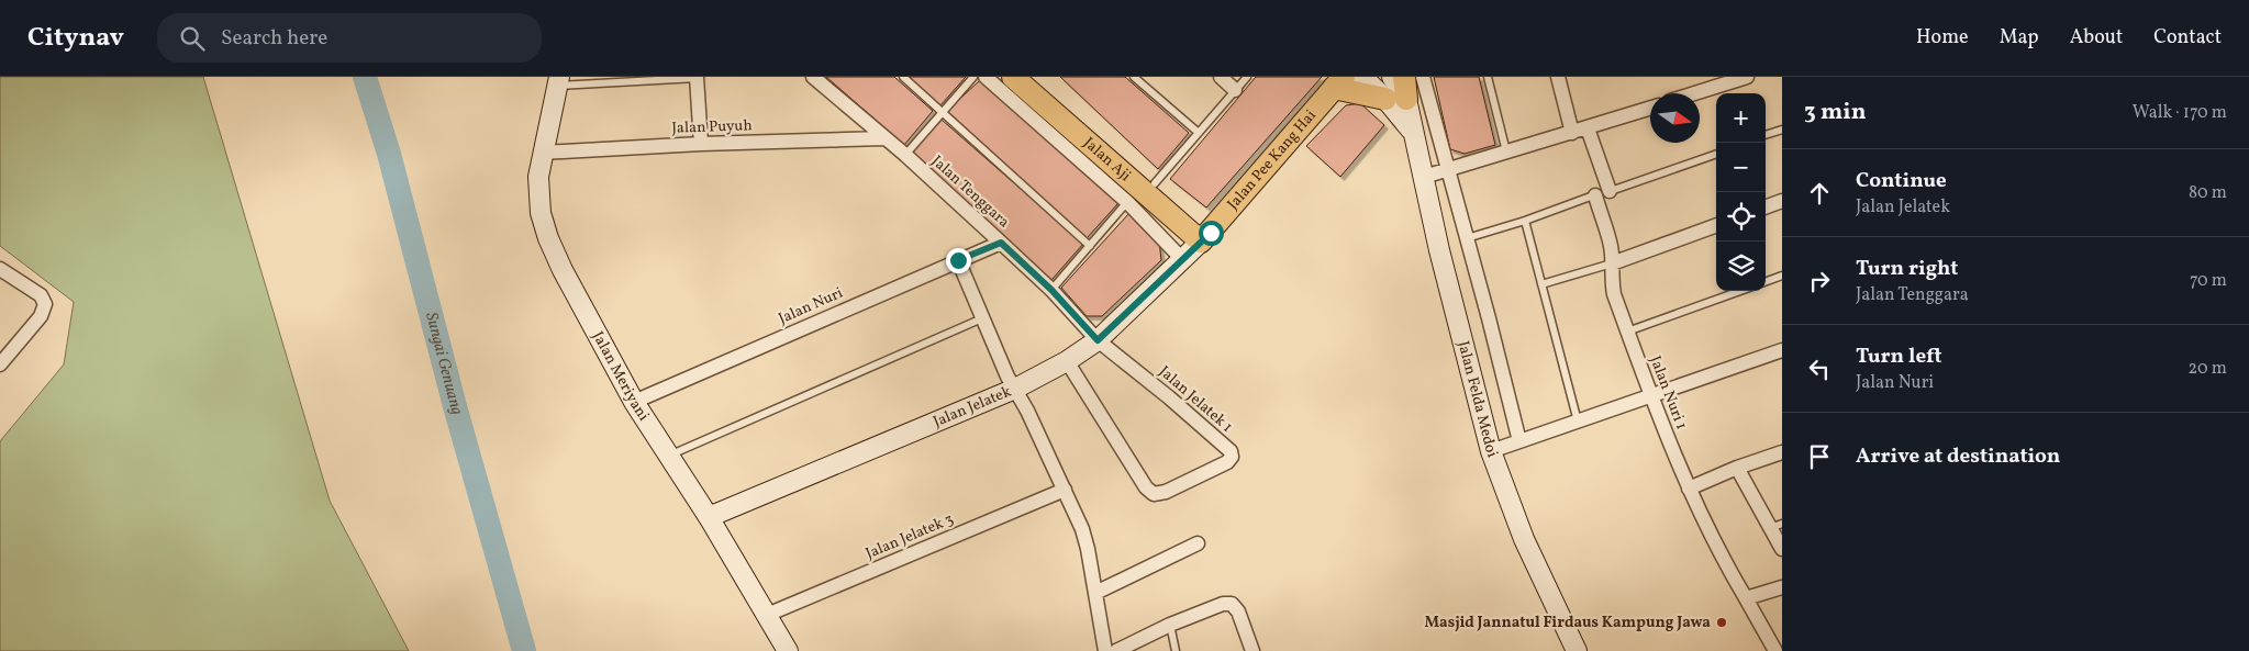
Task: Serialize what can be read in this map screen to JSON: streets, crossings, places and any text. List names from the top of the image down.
{
  "streets": {
    "main road": ["Jalan Aji", "Jalan Pee Kang Hai"],
    "street": [
      "Jalan Puyuh",
      "Jalan Tenggara",
      "Jalan Nuri",
      "Jalan Meriyani",
      "Jalan Nuri 1",
      "Jalan Felda Medoi",
      "Jalan Jelatek 1",
      "Jalan Jelatek",
      "Jalan Jelatek 3"
    ]
  },
  "crossings": [
    ["Jalan Puyuh", "Jalan Tenggara"],
    ["Jalan Puyuh", "Jalan Meriyani"],
    ["Jalan Aji", "Jalan Pee Kang Hai"],
    ["Jalan Aji", "Jalan Jelatek"],
    ["Jalan Pee Kang Hai", "Jalan Jelatek"],
    ["Jalan Tenggara", "Jalan Nuri"],
    ["Jalan Tenggara", "Jalan Jelatek 1"],
    ["Jalan Tenggara", "Jalan Jelatek"],
    ["Jalan Nuri", "Jalan Meriyani"],
    ["Jalan Meriyani", "Jalan Jelatek"],
    ["Jalan Meriyani", "Jalan Jelatek 3"],
    ["Jalan Jelatek 1", "Jalan Jelatek"]
  ],
  "water": ["Sungai Genuang"],
  "places": ["Masjid Jannatul Firdaus Kampung Jawa"],
  "north": "right",
  "page": {
    "header": "Citynav",
    "search": "Search here",
    "nav": [
      "Home",
      "Map",
      "About",
      "Contact"
    ],
    "heading": ["3 min", "Walk · 170 m"],
    "map_buttons": ["+", "−"],
    "list": [
      ["Continue", "Jalan Jelatek", "80 m"],
      ["Turn right", "Jalan Tenggara", "70 m"],
      ["Turn left", "Jalan Nuri", "20 m"],
      "Arrive at destination"
    ]
  }
}
